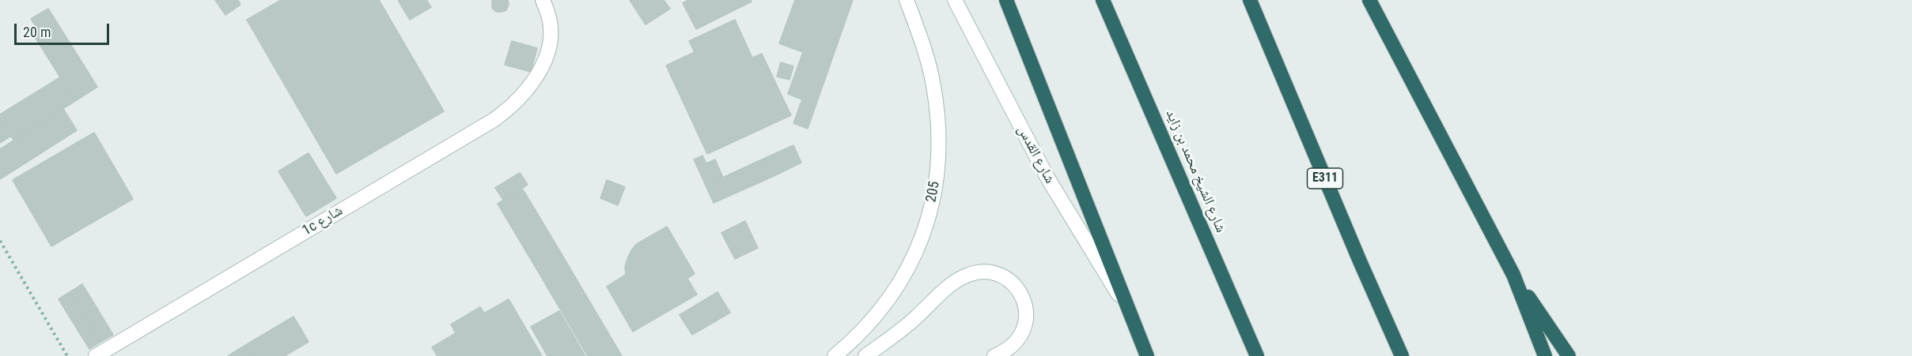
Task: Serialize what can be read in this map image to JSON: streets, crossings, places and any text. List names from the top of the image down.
{
  "streets": {
    "highway": ["شارع الشيخ محمد بن زايد", "E311"],
    "street": ["شارع القدس", "205", "1c شارع"]
  },
  "scale_bar": "20 m"
}
